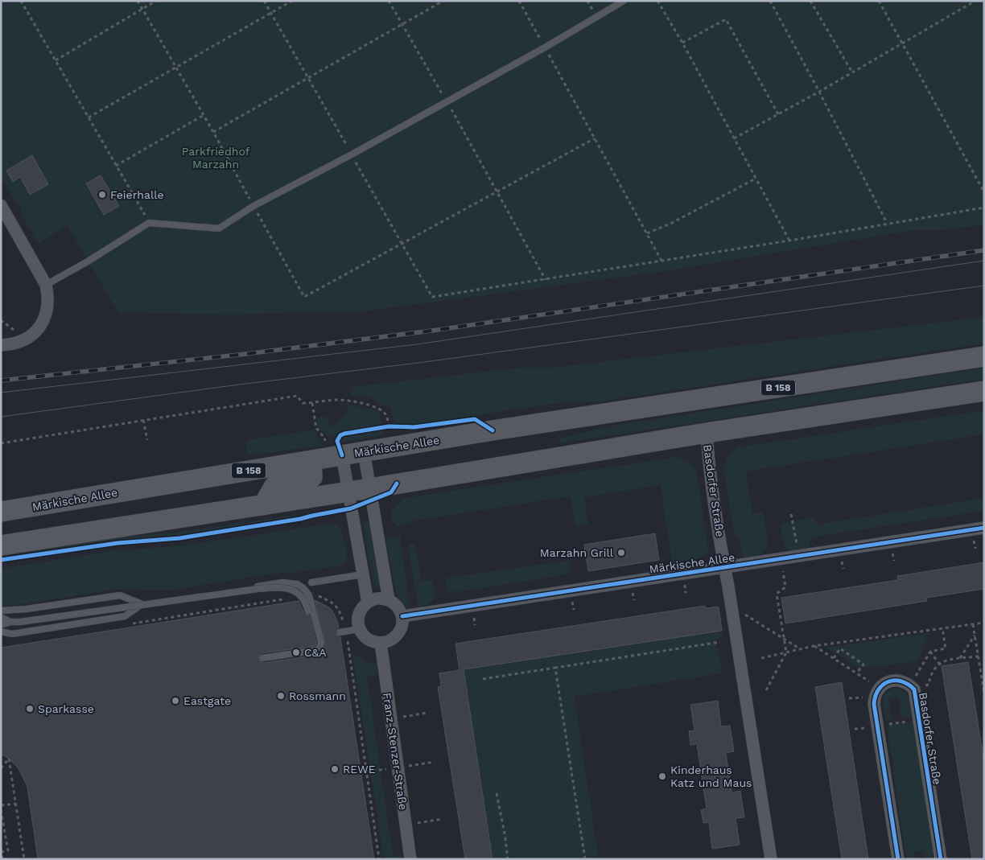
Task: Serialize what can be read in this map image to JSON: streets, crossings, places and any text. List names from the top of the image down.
{
  "streets": {
    "main road": ["B 158", "Märkische Allee"],
    "street": ["Basdorfer Straße", "Franz-Stenzer-Straße"]
  },
  "crossings": [
    ["Märkische Allee", "Basdorfer Straße"],
    ["Märkische Allee", "Franz-Stenzer-Straße"]
  ],
  "parks": ["Parkfriedhof Marzahn"],
  "places": [
    "Feierhalle",
    "Marzahn Grill",
    "C&A",
    "Rossmann",
    "Eastgate",
    "Sparkasse",
    "REWE",
    "Kinderhaus Katz und Maus"
  ]
}
